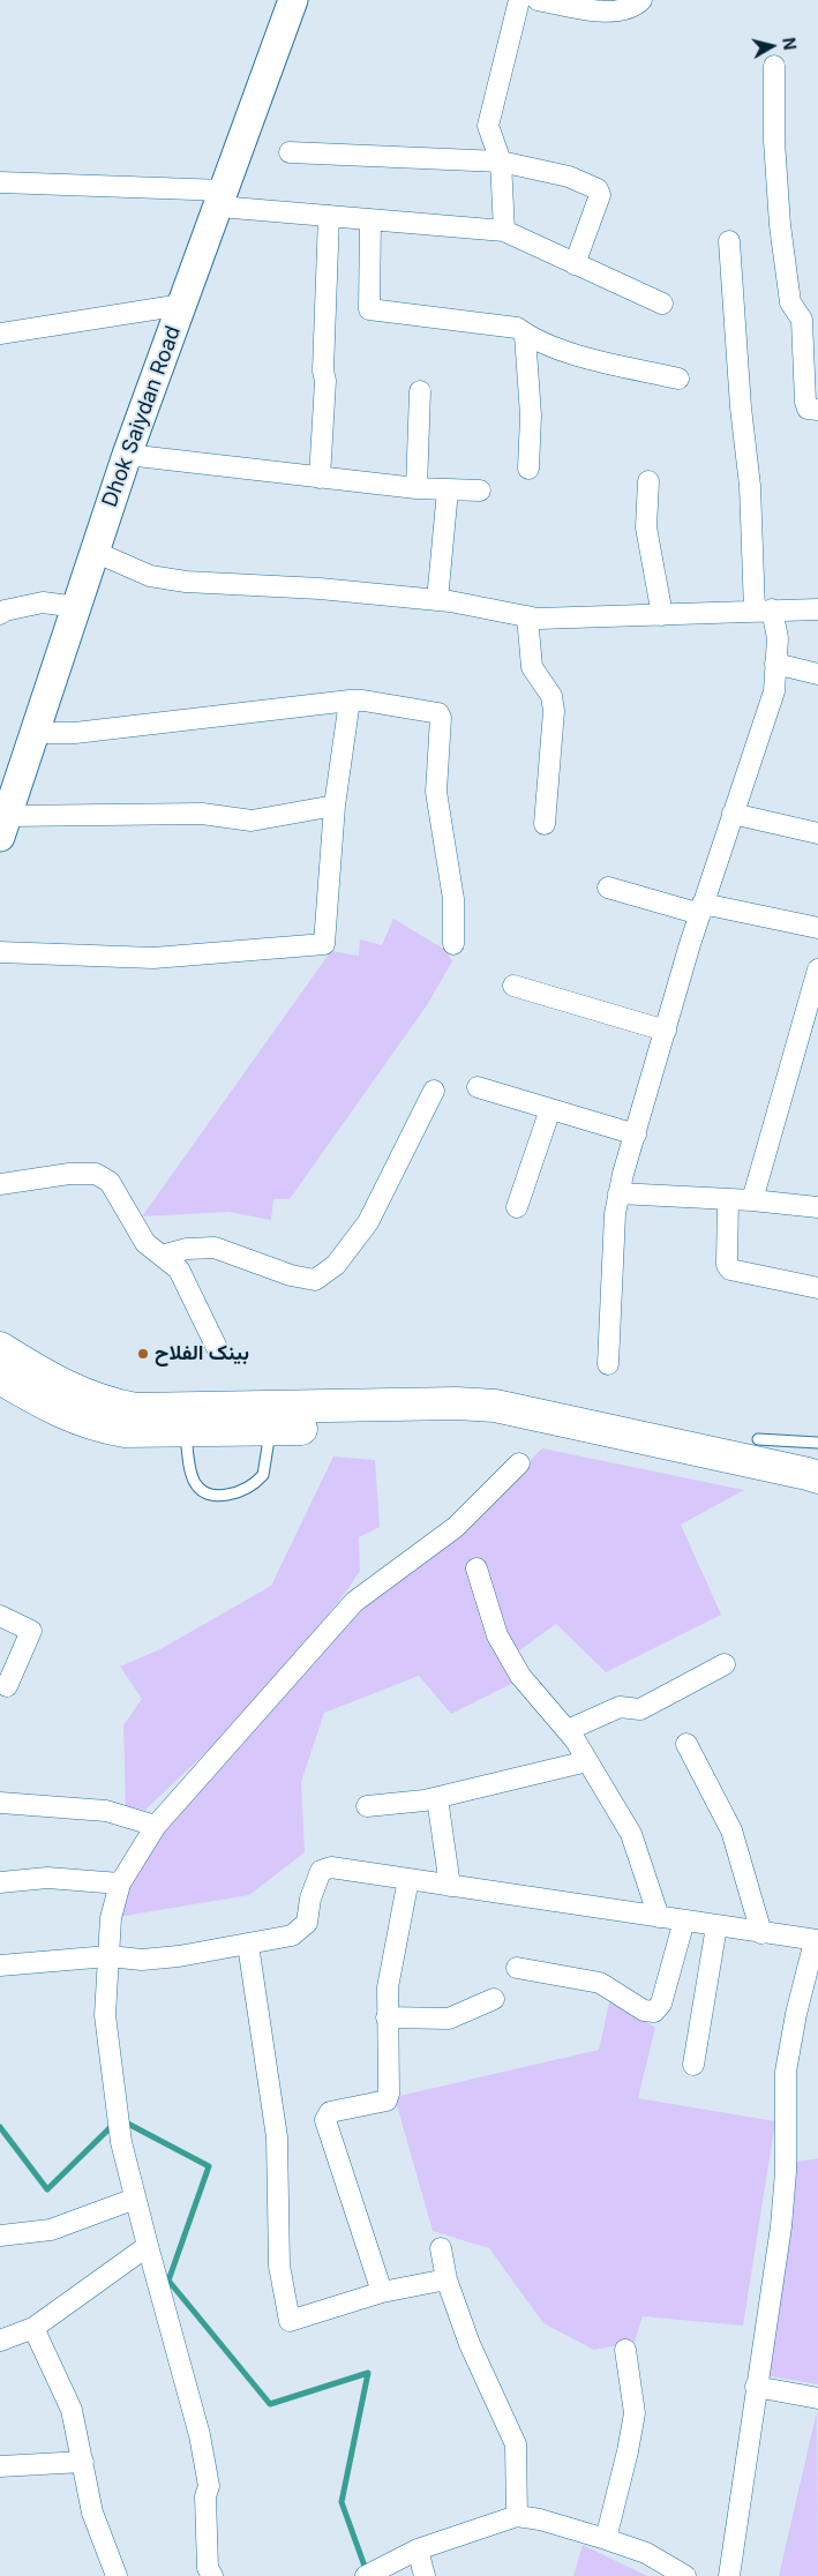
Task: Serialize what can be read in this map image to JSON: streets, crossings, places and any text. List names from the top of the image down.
{
  "streets": {
    "main road": ["Dhok Saiydan Road"]
  },
  "places": ["بینک الفلاح"],
  "north": "right"
}
